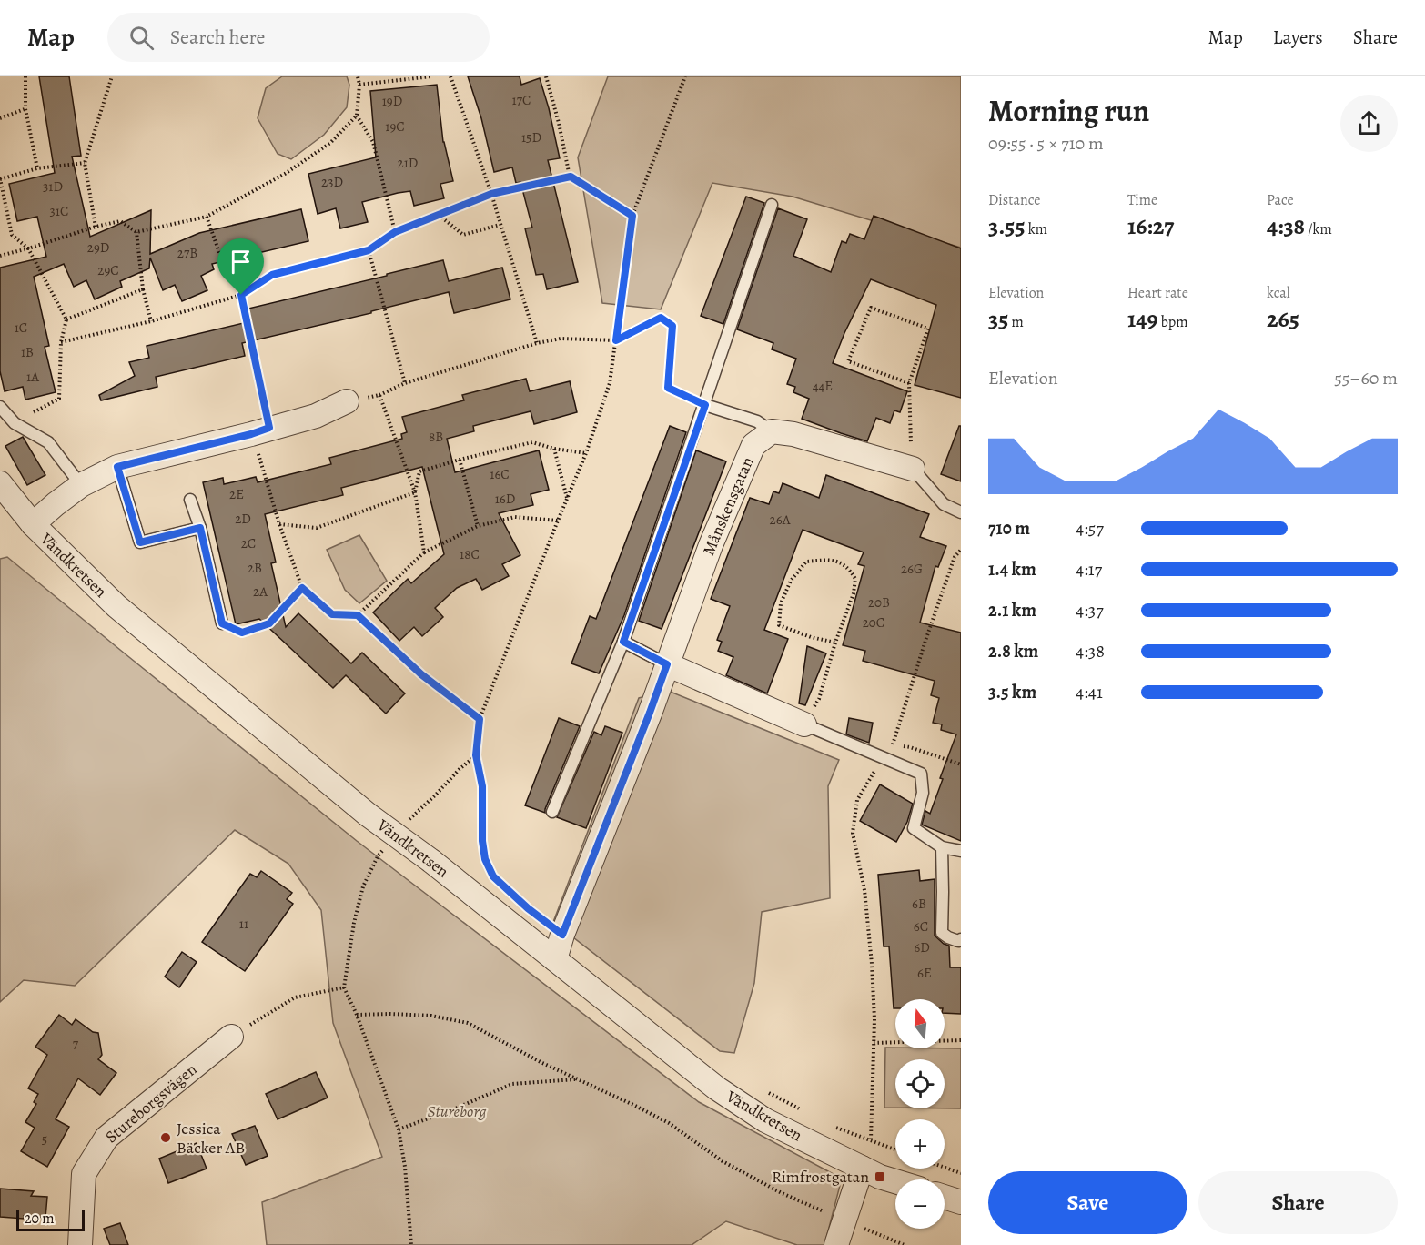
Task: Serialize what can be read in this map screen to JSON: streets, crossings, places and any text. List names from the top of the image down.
{
  "streets": {
    "street": ["Månskensgatan", "Vändkretsen", "Stureborgsvägen"]
  },
  "crossings": [
    ["Månskensgatan", "Vändkretsen"]
  ],
  "parks": ["Stureborg"],
  "places": {
    "other": ["Jessica Bäcker AB"],
    "transit": ["Rimfrostgatan"]
  },
  "house_numbers": [
    "17C",
    "19D",
    "19C",
    "15D",
    "21D",
    "23D",
    "31D",
    "31C",
    "29D",
    "27B",
    "29C",
    "1C",
    "1B",
    "1A",
    "44E",
    "8B",
    "16C",
    "2E",
    "16D",
    "2D",
    "26A",
    "2C",
    "18C",
    "2B",
    "26G",
    "2A",
    "20B",
    "20C",
    "6B",
    "11",
    "6C",
    "6D",
    "6E",
    "7",
    "5"
  ],
  "scale_bar": "20 m",
  "north": "top",
  "page": {
    "header": "Map",
    "search": "Search here",
    "nav": ["Map", "Layers", "Share"],
    "heading": ["Morning run", "09:55 · 5 × 710 m"],
    "stats": [
      ["Distance", "3.55 km"],
      ["Time", "16:27"],
      ["Pace", "4:38 /km"],
      ["Elevation", "35 m"],
      ["Heart rate", "149 bpm"],
      ["kcal", "265"]
    ],
    "chart": ["Elevation", "55–60 m"],
    "list": [
      {
        "name": "710 m",
        "note": "4:57"
      },
      {
        "name": "1.4 km",
        "note": "4:17"
      },
      {
        "name": "2.1 km",
        "note": "4:37"
      },
      {
        "name": "2.8 km",
        "note": "4:38"
      },
      {
        "name": "3.5 km",
        "note": "4:41"
      }
    ],
    "map_buttons": ["+", "−"],
    "buttons": ["Save", "Share"],
    "scale": "20 m"
  }
}
